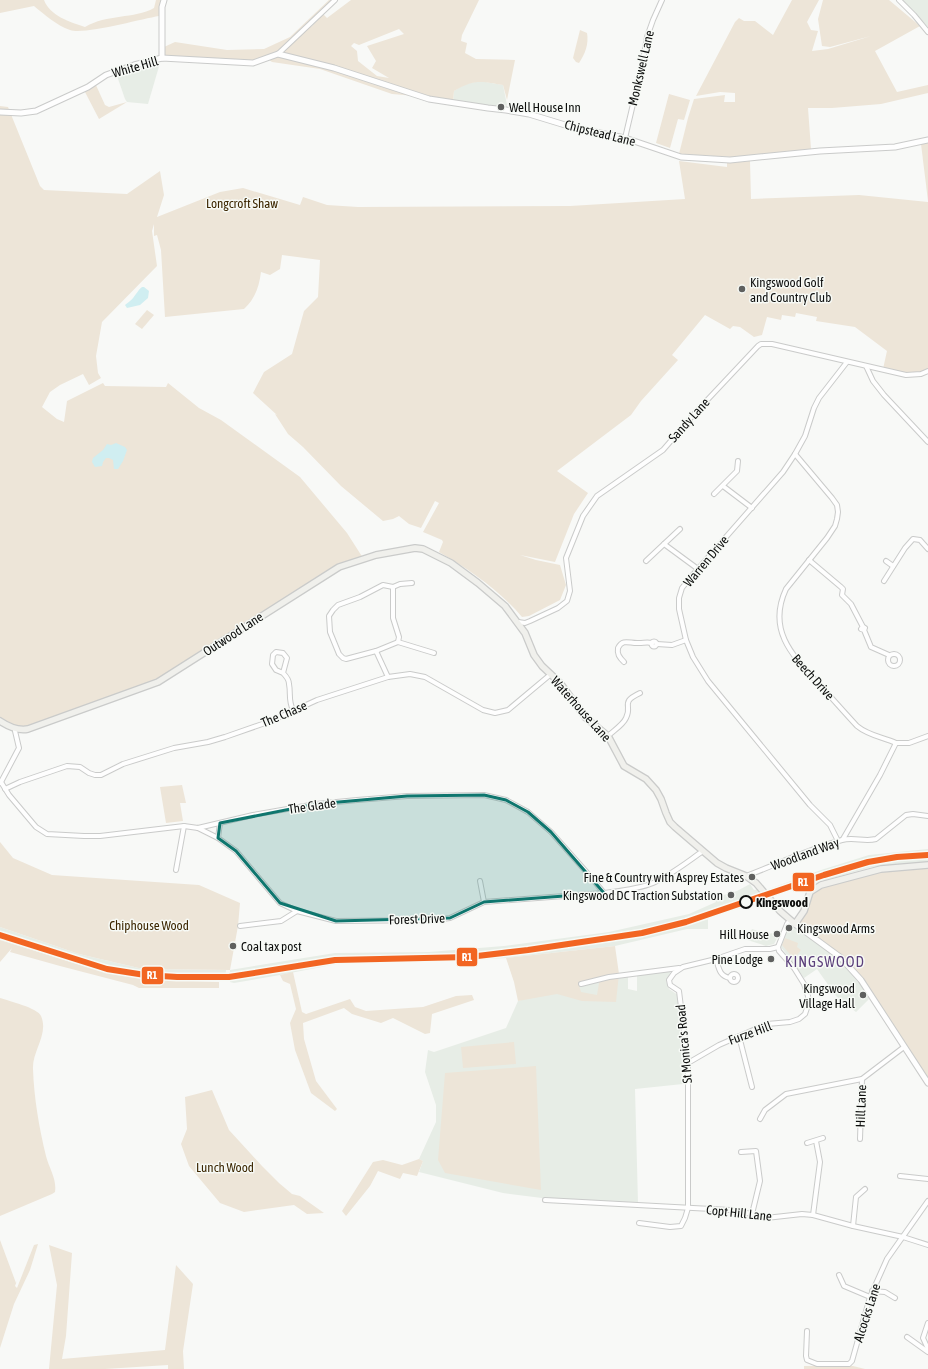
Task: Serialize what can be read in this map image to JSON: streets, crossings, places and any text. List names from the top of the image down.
{
  "streets": {
    "main road": ["Outwood Lane", "Waterhouse Lane"],
    "street": [
      "White Hill",
      "Monkswell Lane",
      "Chipstead Lane",
      "Sandy Lane",
      "Warren Drive",
      "Beech Drive",
      "The Chase",
      "The Glade",
      "Woodland Way",
      "Forest Drive",
      "Furze Hill",
      "St Monica's Road",
      "Hill Lane",
      "Copt Hill Lane",
      "Alcocks Lane"
    ]
  },
  "crossings": [
    ["White Hill", "Chipstead Lane"],
    ["Monkswell Lane", "Chipstead Lane"],
    ["Sandy Lane", "Warren Drive"],
    ["Sandy Lane", "Waterhouse Lane"],
    ["Warren Drive", "Beech Drive"],
    ["Warren Drive", "Woodland Way"],
    ["Outwood Lane", "Waterhouse Lane"],
    ["Waterhouse Lane", "The Chase"],
    ["Waterhouse Lane", "Woodland Way"],
    ["Waterhouse Lane", "Forest Drive"],
    ["Waterhouse Lane", "Hill Lane"],
    ["The Chase", "The Glade"],
    ["The Glade", "Forest Drive"],
    ["Furze Hill", "St Monica's Road"],
    ["St Monica's Road", "Copt Hill Lane"],
    ["Copt Hill Lane", "Alcocks Lane"]
  ],
  "districts": ["KINGSWOOD"],
  "parks": ["Longcroft Shaw", "Chiphouse Wood", "Lunch Wood"],
  "places": [
    "Well House Inn",
    "Kingswood Golf and Country Club",
    "Fine & Country with Asprey Estates",
    "Kingswood DC Traction Substation",
    "Kingswood",
    "Kingswood Arms",
    "Hill House",
    "Coal tax post",
    "Pine Lodge",
    "Kingswood Village Hall"
  ],
  "lines": ["transit line R1"]
}
